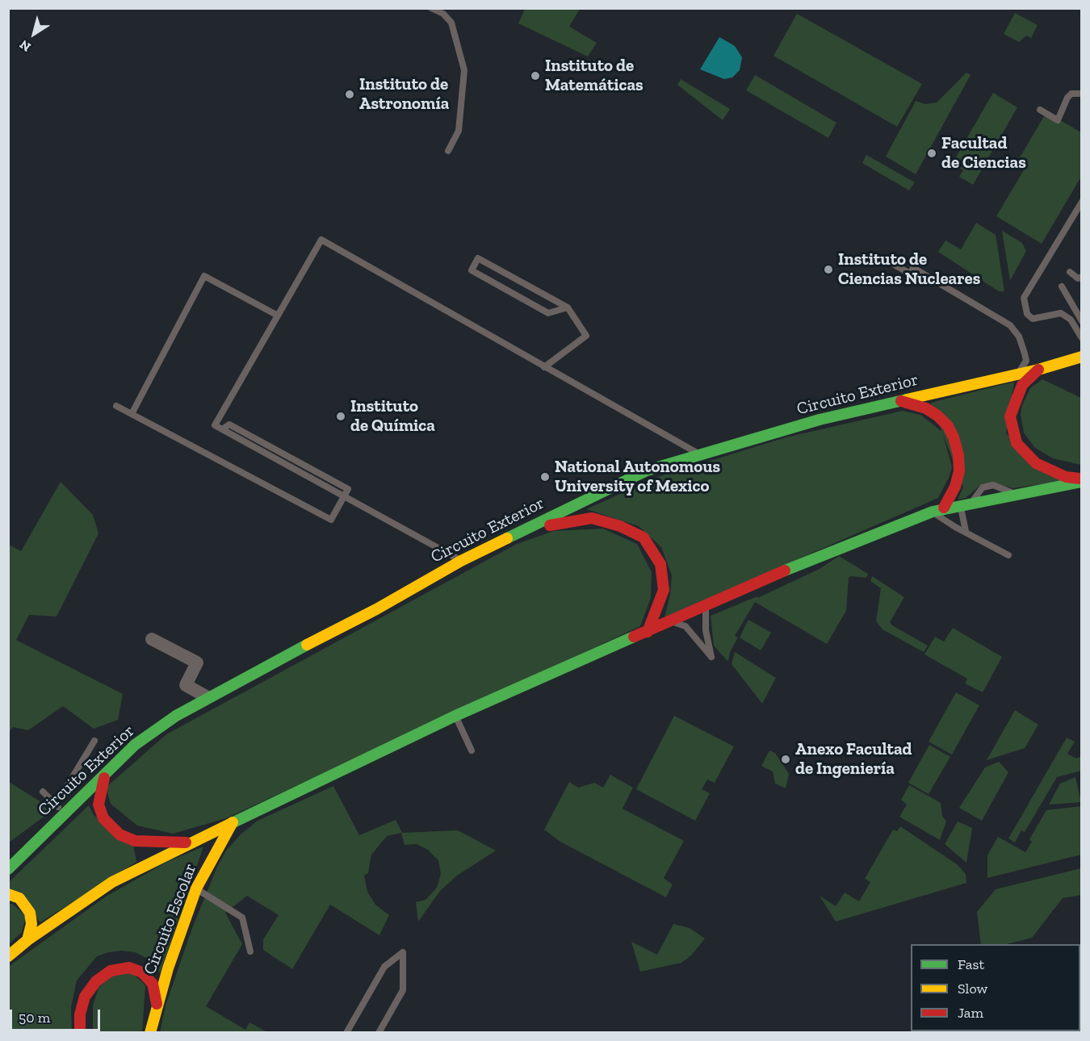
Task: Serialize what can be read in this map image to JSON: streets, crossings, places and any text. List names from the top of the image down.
{
  "streets": {
    "street": ["Circuito Exterior", "Circuito Escolar"]
  },
  "places": [
    "Instituto de Matemáticas",
    "Instituto de Astronomía",
    "Facultad de Ciencias",
    "Instituto de Ciencias Nucleares",
    "Instituto de Química",
    "National Autonomous University of Mexico",
    "Anexo Facultad de Ingeniería"
  ],
  "legend": ["Fast", "Slow", "Jam"],
  "scale_bar": "50 m",
  "north": "bottom left"
}
